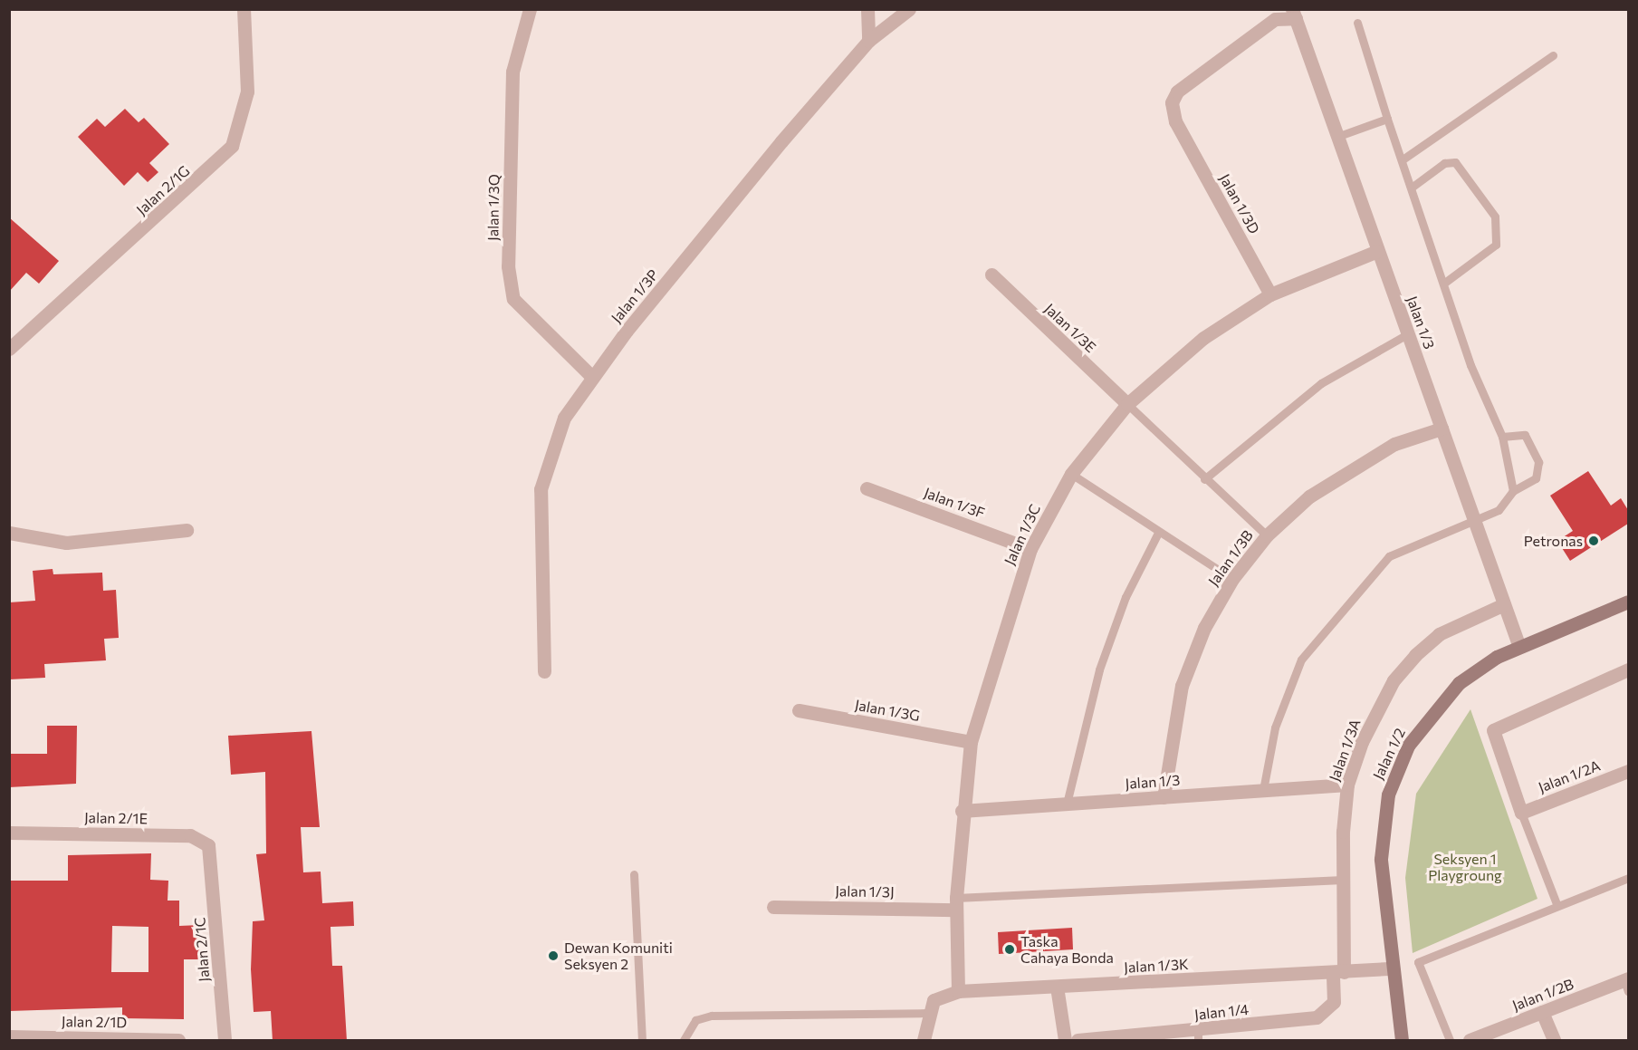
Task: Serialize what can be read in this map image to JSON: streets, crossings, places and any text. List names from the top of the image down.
{
  "streets": {
    "street": [
      "Jalan 2/1G",
      "Jalan 1/3D",
      "Jalan 1/3Q",
      "Jalan 1/3P",
      "Jalan 1/3",
      "Jalan 1/3E",
      "Jalan 1/3F",
      "Jalan 1/3C",
      "Jalan 1/3B",
      "Jalan 1/3G",
      "Jalan 1/3A",
      "Jalan 1/2",
      "Jalan 1/2A",
      "Jalan 2/1E",
      "Jalan 1/3J",
      "Jalan 2/1C",
      "Jalan 1/3K",
      "Jalan 1/2B",
      "Jalan 1/4",
      "Jalan 2/1D"
    ]
  },
  "crossings": [
    ["Jalan 1/3D", "Jalan 1/3"],
    ["Jalan 1/3D", "Jalan 1/3C"],
    ["Jalan 1/3Q", "Jalan 1/3P"],
    ["Jalan 1/3", "Jalan 1/3C"],
    ["Jalan 1/3", "Jalan 1/3B"],
    ["Jalan 1/3", "Jalan 1/3A"],
    ["Jalan 1/3", "Jalan 1/2"],
    ["Jalan 1/3E", "Jalan 1/3C"],
    ["Jalan 1/3F", "Jalan 1/3C"],
    ["Jalan 1/3C", "Jalan 1/3G"],
    ["Jalan 1/3C", "Jalan 1/3J"],
    ["Jalan 1/3C", "Jalan 1/3K"],
    ["Jalan 1/3A", "Jalan 1/3K"],
    ["Jalan 1/3A", "Jalan 1/4"],
    ["Jalan 1/2", "Jalan 1/3K"],
    ["Jalan 2/1E", "Jalan 2/1C"],
    ["Jalan 1/3K", "Jalan 1/4"]
  ],
  "parks": ["Seksyen 1 Playgroung"],
  "places": ["Petronas", "Taska Cahaya Bonda", "Dewan Komuniti Seksyen 2"]
}
